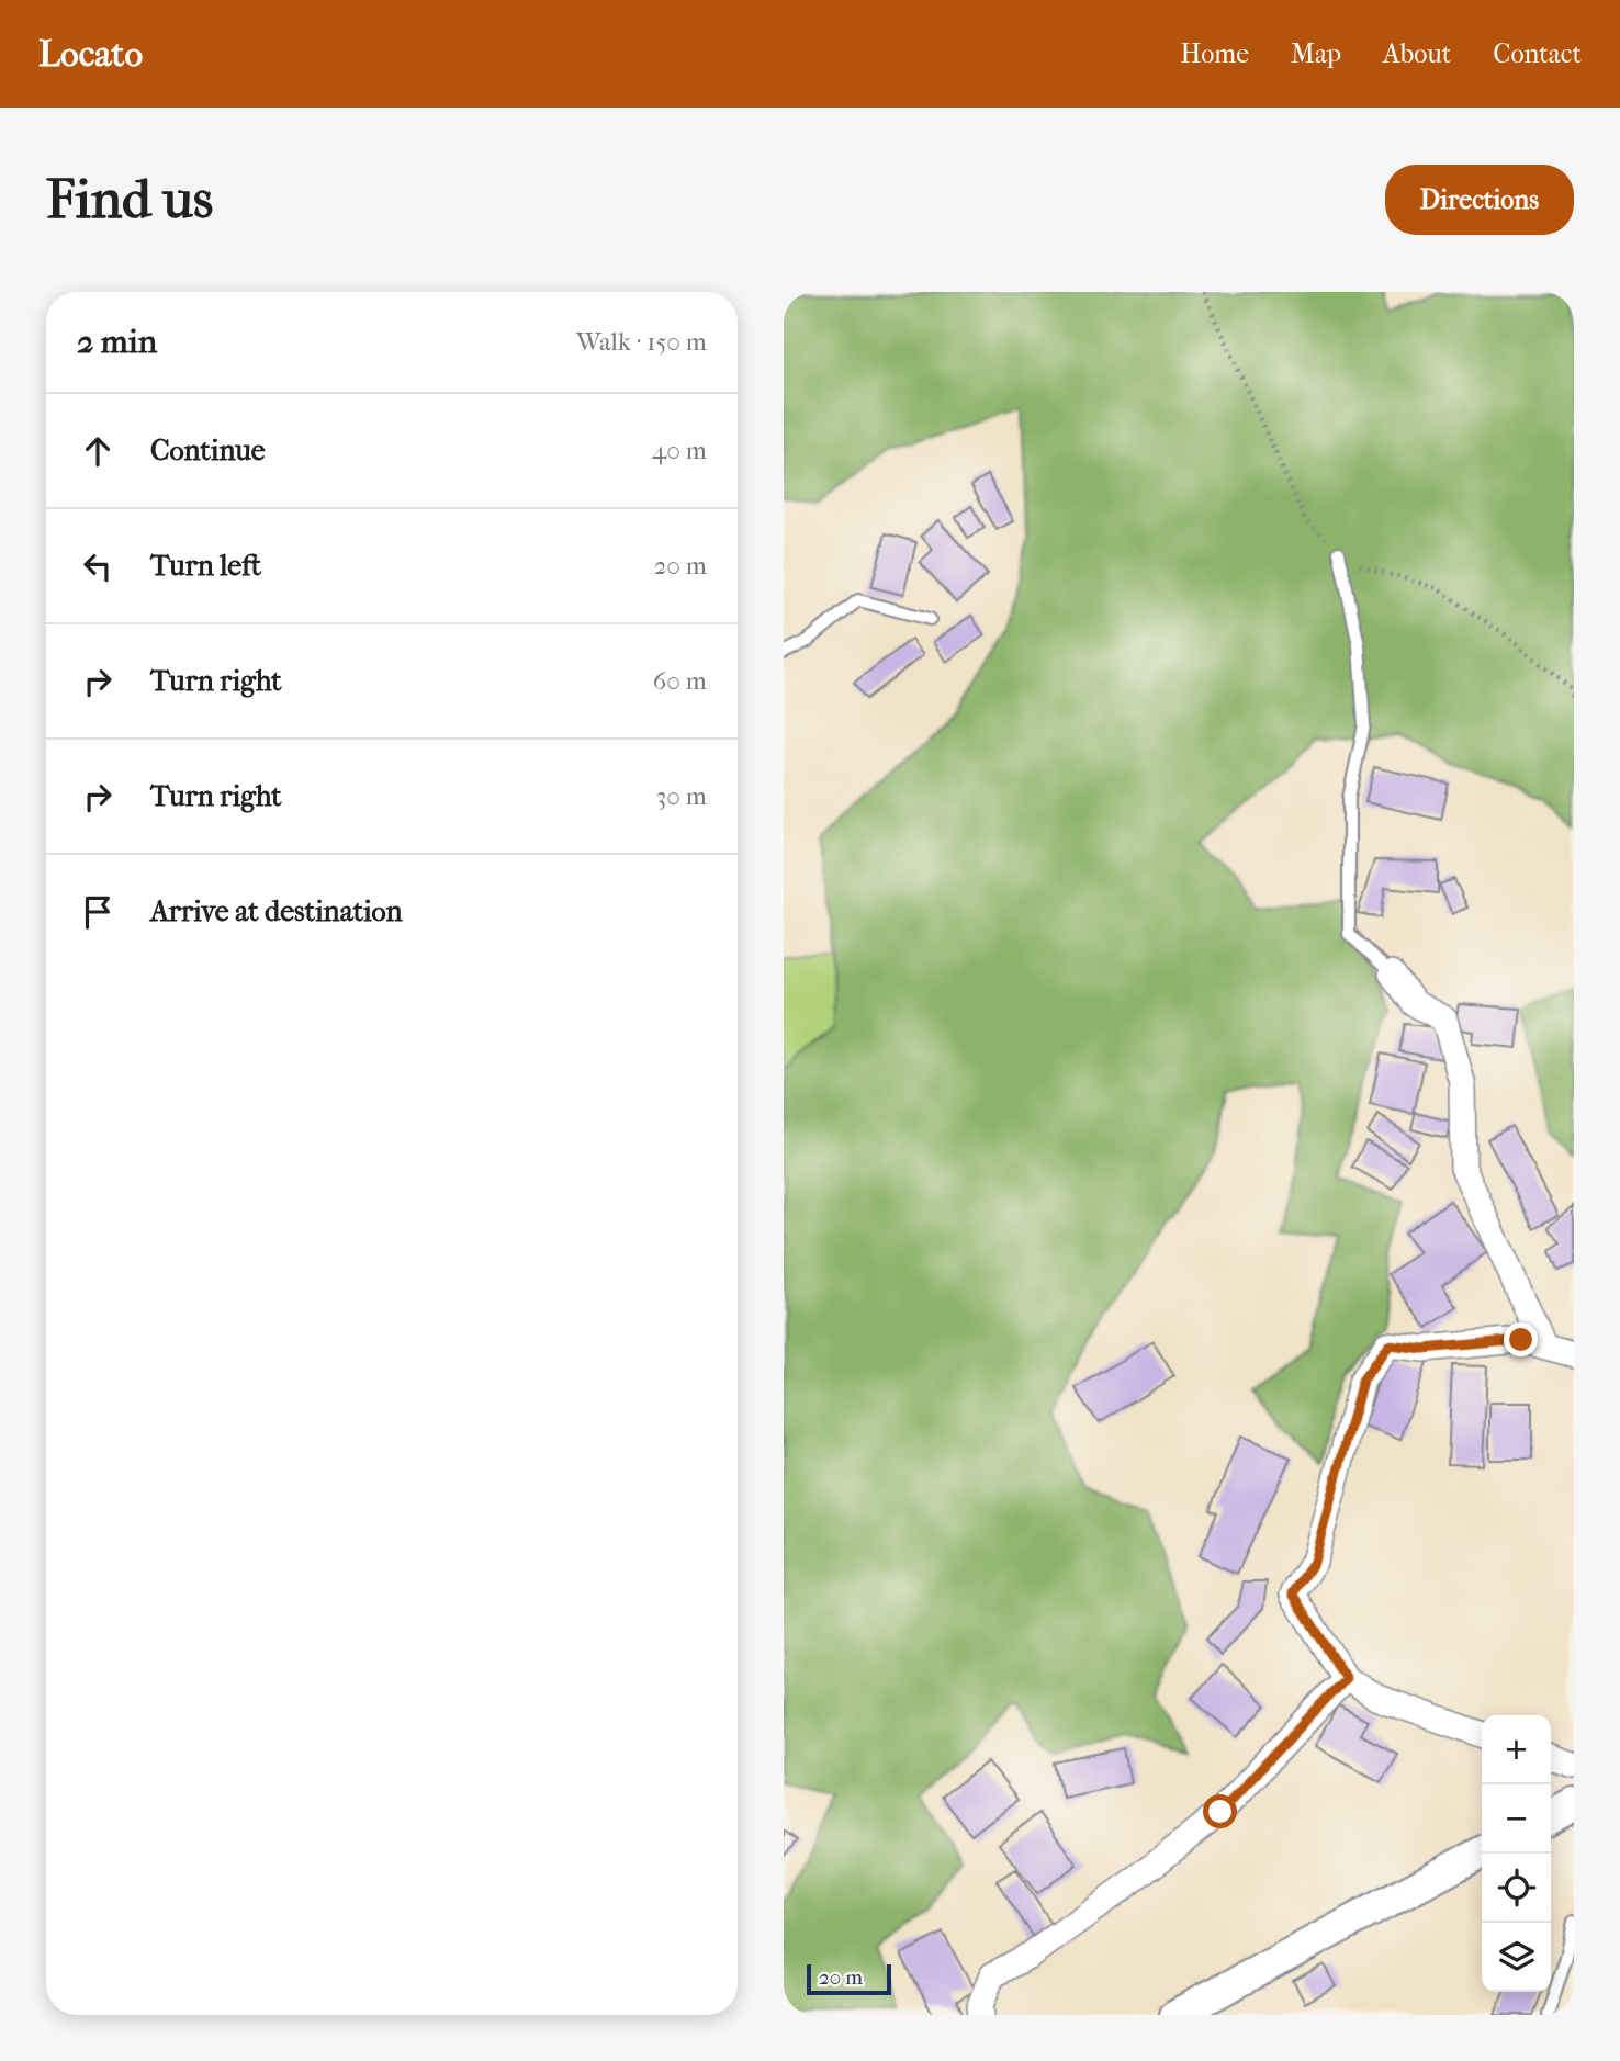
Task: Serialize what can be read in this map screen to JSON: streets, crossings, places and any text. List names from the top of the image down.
{
  "scale_bar": "20 m",
  "page": {
    "header": "Locato",
    "nav": [
      "Home",
      "Map",
      "About",
      "Contact"
    ],
    "buttons": "Directions",
    "title": "Find us",
    "heading": ["2 min", "Walk · 150 m"],
    "list": [
      ["Continue", "40 m"],
      ["Turn left", "20 m"],
      ["Turn right", "60 m"],
      ["Turn right", "30 m"],
      "Arrive at destination"
    ],
    "map_buttons": ["+", "−"],
    "scale": "20 m"
  }
}
